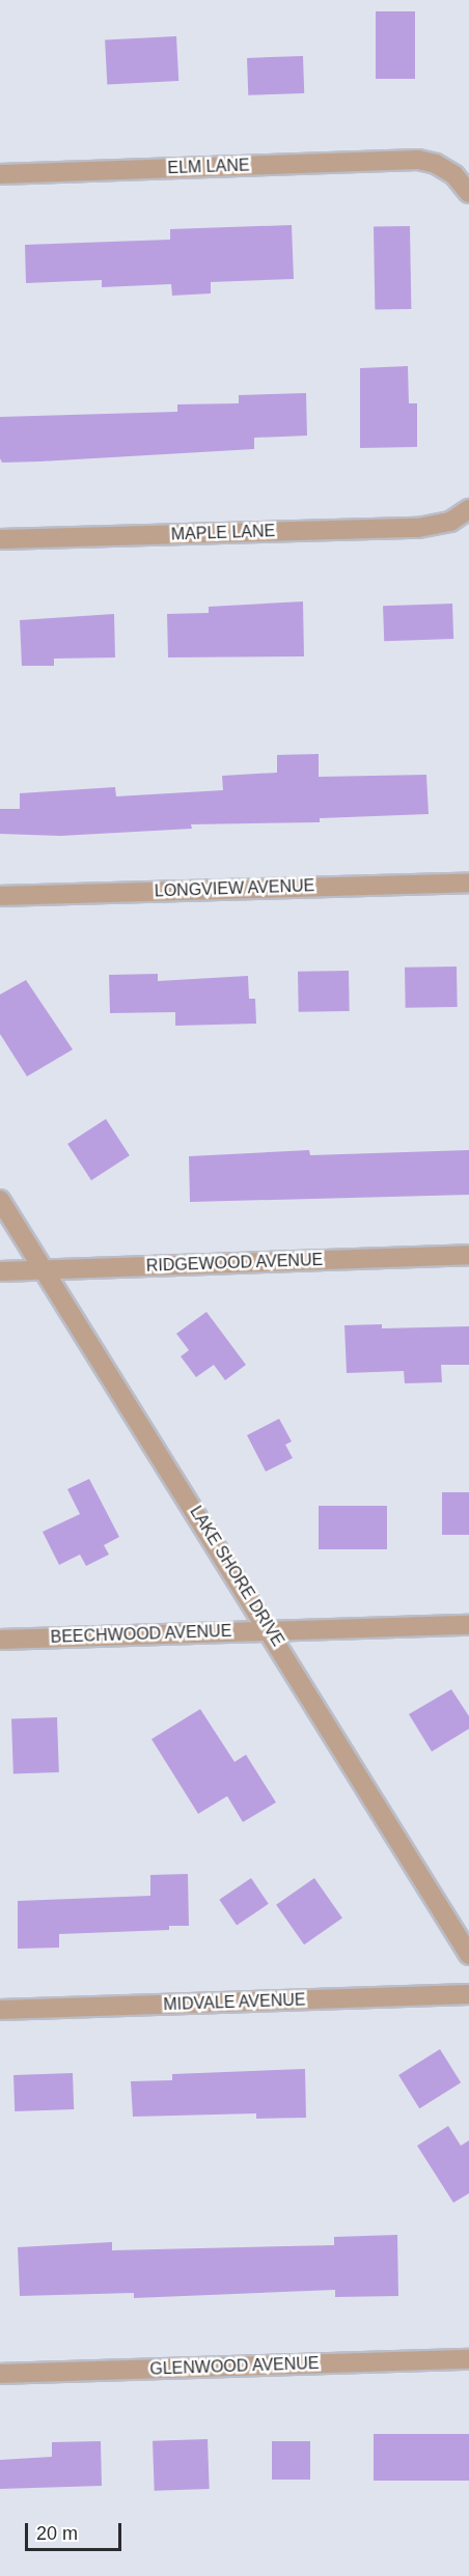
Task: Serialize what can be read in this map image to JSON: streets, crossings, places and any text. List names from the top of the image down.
{
  "streets": {
    "street": [
      "ELM LANE",
      "MAPLE LANE",
      "LONGVIEW AVENUE",
      "RIDGEWOOD AVENUE",
      "LAKE SHORE DRIVE",
      "BEECHWOOD AVENUE",
      "MIDVALE AVENUE",
      "GLENWOOD AVENUE"
    ]
  },
  "crossings": [
    ["RIDGEWOOD AVENUE", "LAKE SHORE DRIVE"],
    ["LAKE SHORE DRIVE", "BEECHWOOD AVENUE"]
  ],
  "scale_bar": "20 m"
}
